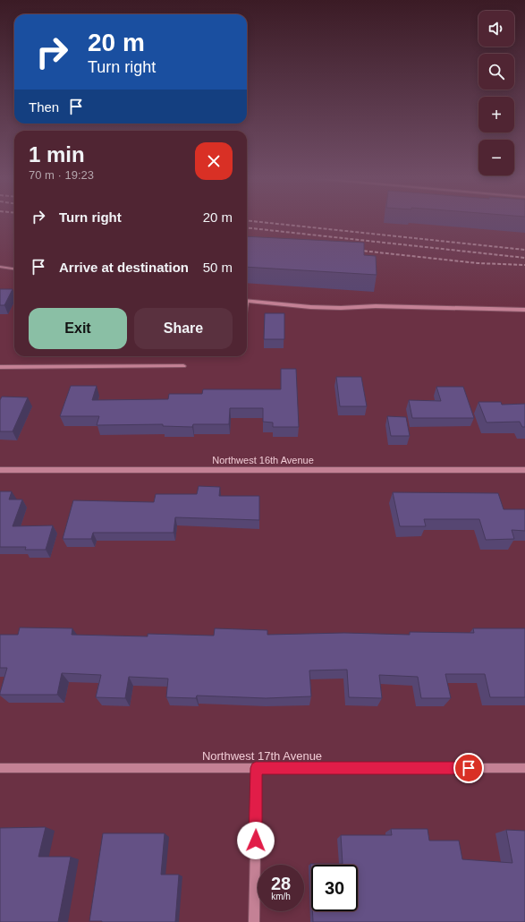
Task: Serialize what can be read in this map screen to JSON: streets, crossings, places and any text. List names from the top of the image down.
{
  "streets": {
    "street": ["Northwest 16th Avenue", "Northwest 17th Avenue"]
  },
  "page": {
    "map_buttons": ["+", "−"],
    "turn": ["20 m", "Turn right"],
    "then": "Then",
    "heading": ["1 min", "70 m · 19:23"],
    "list": [
      {
        "name": "Turn right",
        "value": "20 m"
      },
      {
        "name": "Arrive at destination",
        "value": "50 m"
      }
    ],
    "buttons": ["Exit", "Share"],
    "speed": "28 km/h",
    "limit": "30"
  }
}
